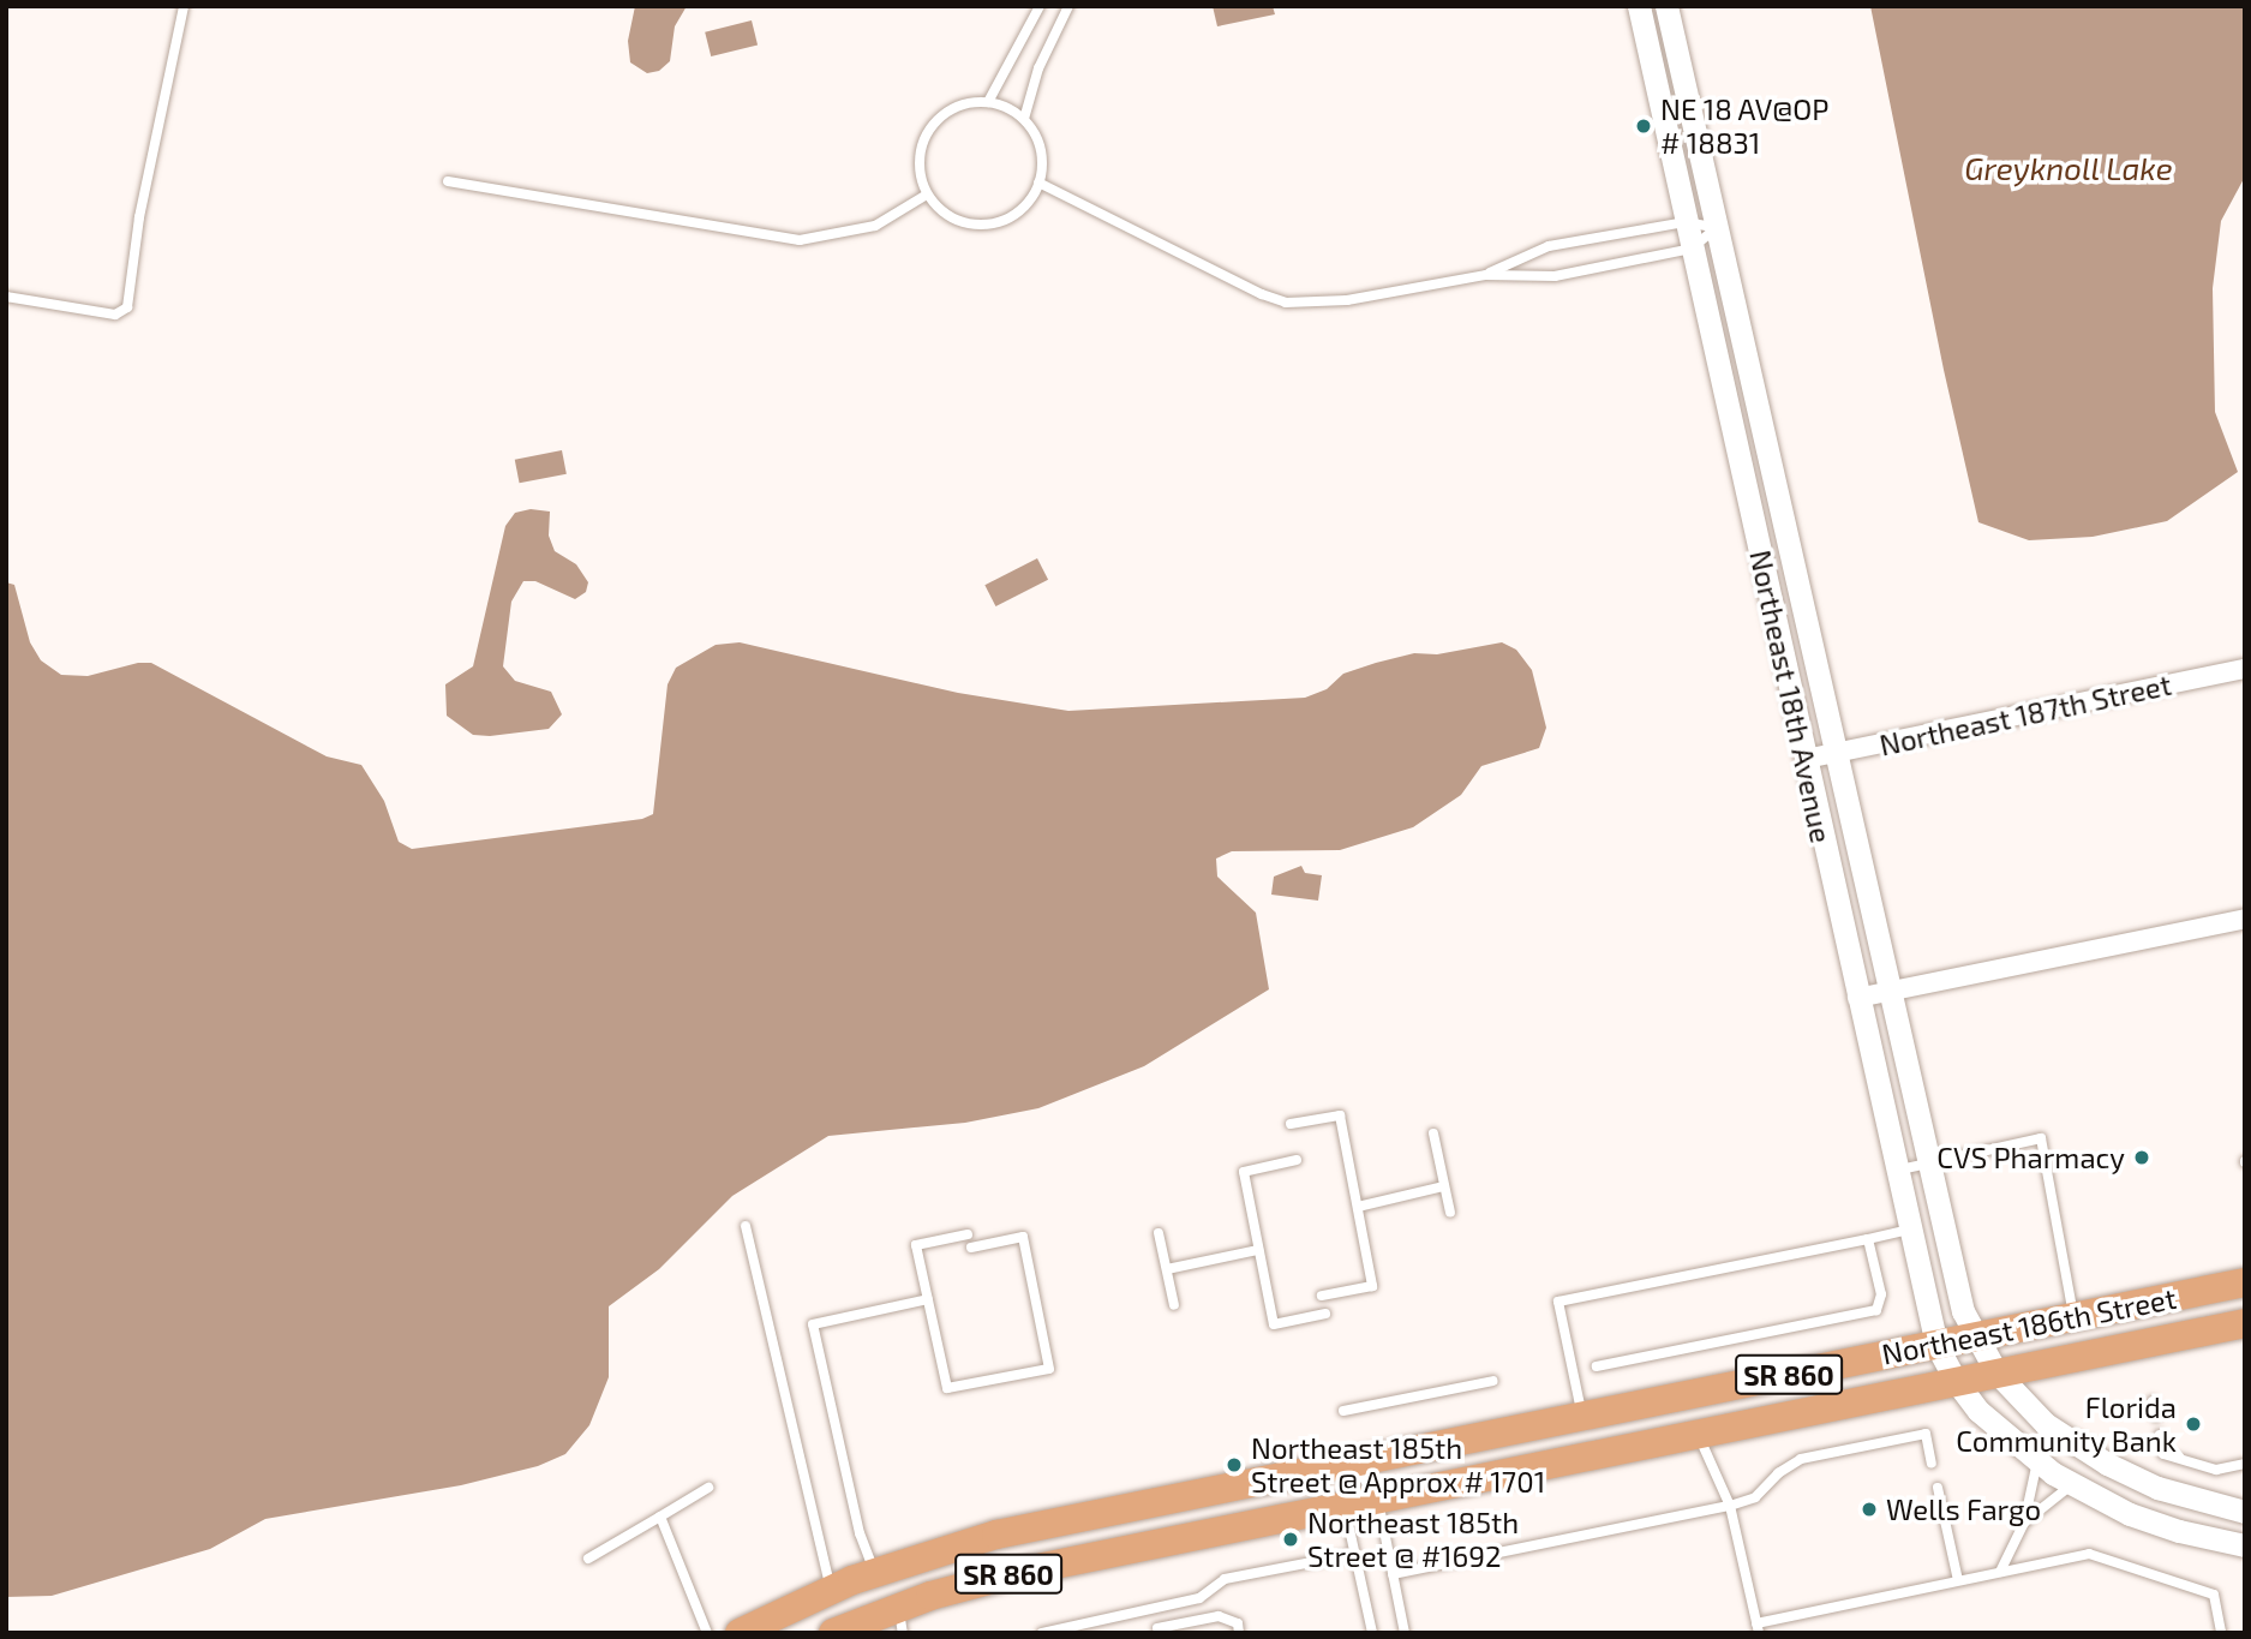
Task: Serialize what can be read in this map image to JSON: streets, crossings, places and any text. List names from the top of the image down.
{
  "streets": {
    "main road": ["Northeast 186th Street", "SR 860"],
    "street": ["Northeast 18th Avenue", "Northeast 187th Street"]
  },
  "crossings": [
    ["Northeast 18th Avenue", "Northeast 187th Street"],
    ["Northeast 18th Avenue", "Northeast 186th Street"]
  ],
  "water": ["Greyknoll Lake"],
  "places": [
    "NE 18 AV@OP # 18831",
    "CVS Pharmacy",
    "Florida Community Bank",
    "Northeast 185th Street @ Approx # 1701",
    "Wells Fargo",
    "Northeast 185th Street @ #1692"
  ]
}
